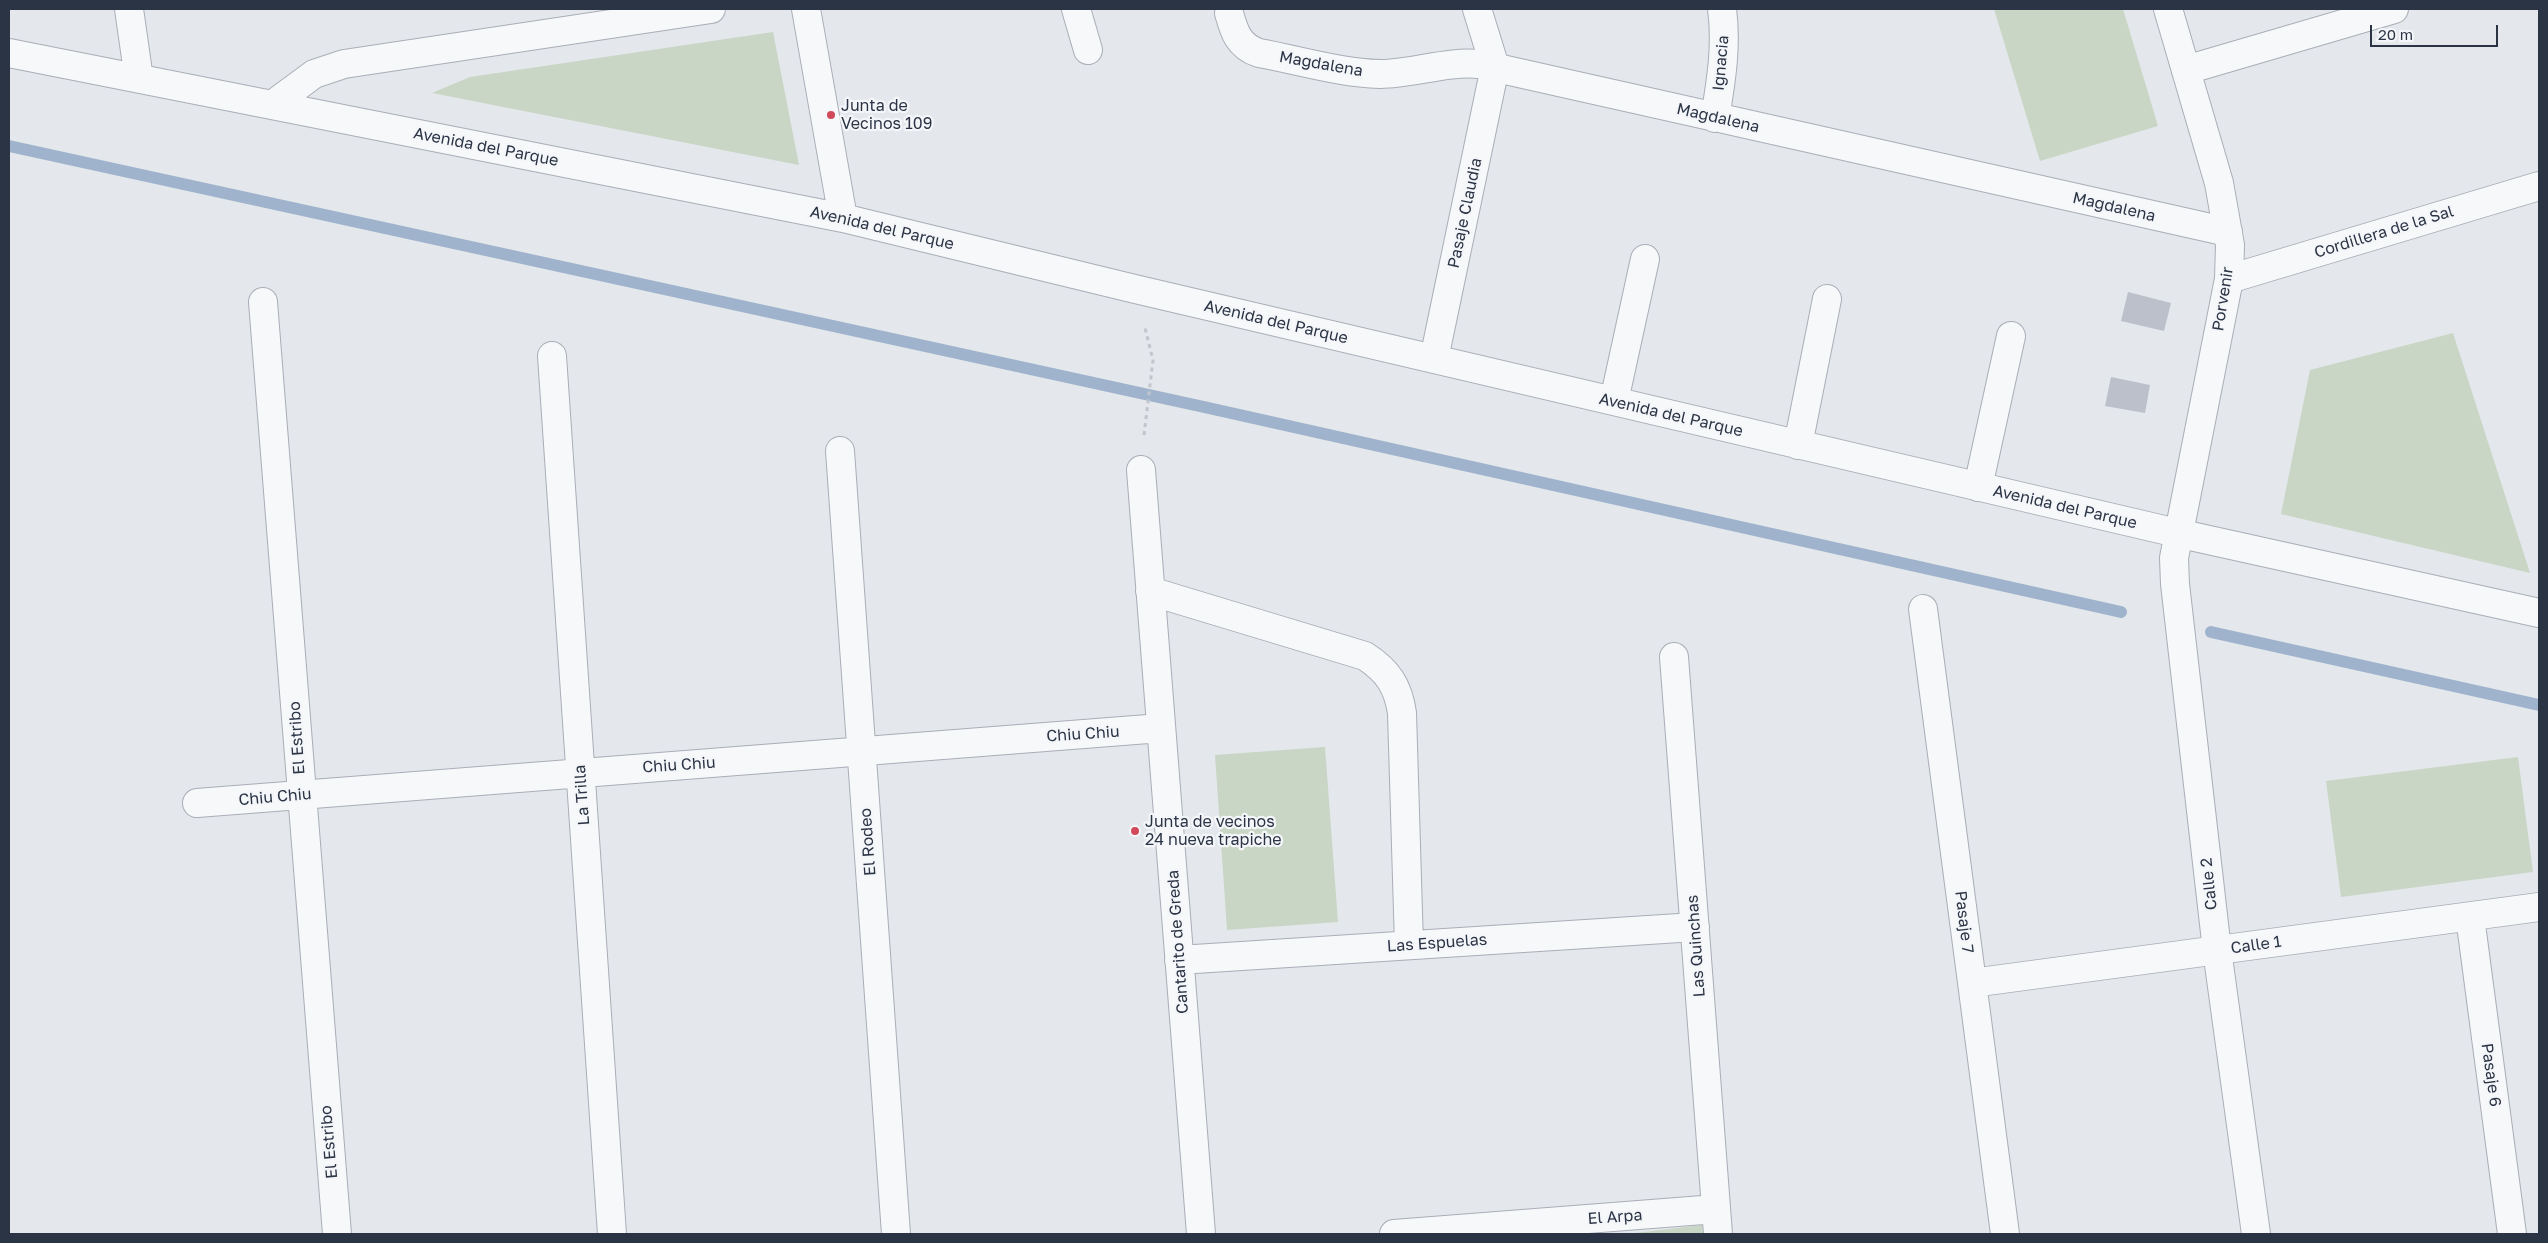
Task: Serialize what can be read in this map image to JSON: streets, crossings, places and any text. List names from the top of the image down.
{
  "streets": {
    "street": [
      "Ignacia",
      "Magdalena",
      "Avenida del Parque",
      "Pasaje Claudia",
      "Cordillera de la Sal",
      "Porvenir",
      "Chiu Chiu",
      "El Estribo",
      "La Trilla",
      "El Rodeo",
      "Calle 2",
      "Pasaje 7",
      "Cantarito de Greda",
      "Las Espuelas",
      "Calle 1",
      "Las Quinchas",
      "Pasaje 6",
      "El Arpa"
    ]
  },
  "crossings": [
    ["Ignacia", "Magdalena"],
    ["Magdalena", "Pasaje Claudia"],
    ["Magdalena", "Porvenir"],
    ["Avenida del Parque", "Pasaje Claudia"],
    ["Avenida del Parque", "Porvenir"],
    ["Avenida del Parque", "Calle 2"],
    ["Cordillera de la Sal", "Porvenir"],
    ["Porvenir", "Calle 2"],
    ["Chiu Chiu", "El Estribo"],
    ["Chiu Chiu", "La Trilla"],
    ["Chiu Chiu", "El Rodeo"],
    ["Chiu Chiu", "Cantarito de Greda"],
    ["Calle 2", "Calle 1"],
    ["Pasaje 7", "Calle 1"],
    ["Cantarito de Greda", "Las Espuelas"],
    ["Las Espuelas", "Las Quinchas"],
    ["Calle 1", "Pasaje 6"],
    ["Las Quinchas", "El Arpa"]
  ],
  "places": ["Junta de Vecinos 109", "Junta de vecinos 24 nueva trapiche"],
  "scale_bar": "20 m"
}
